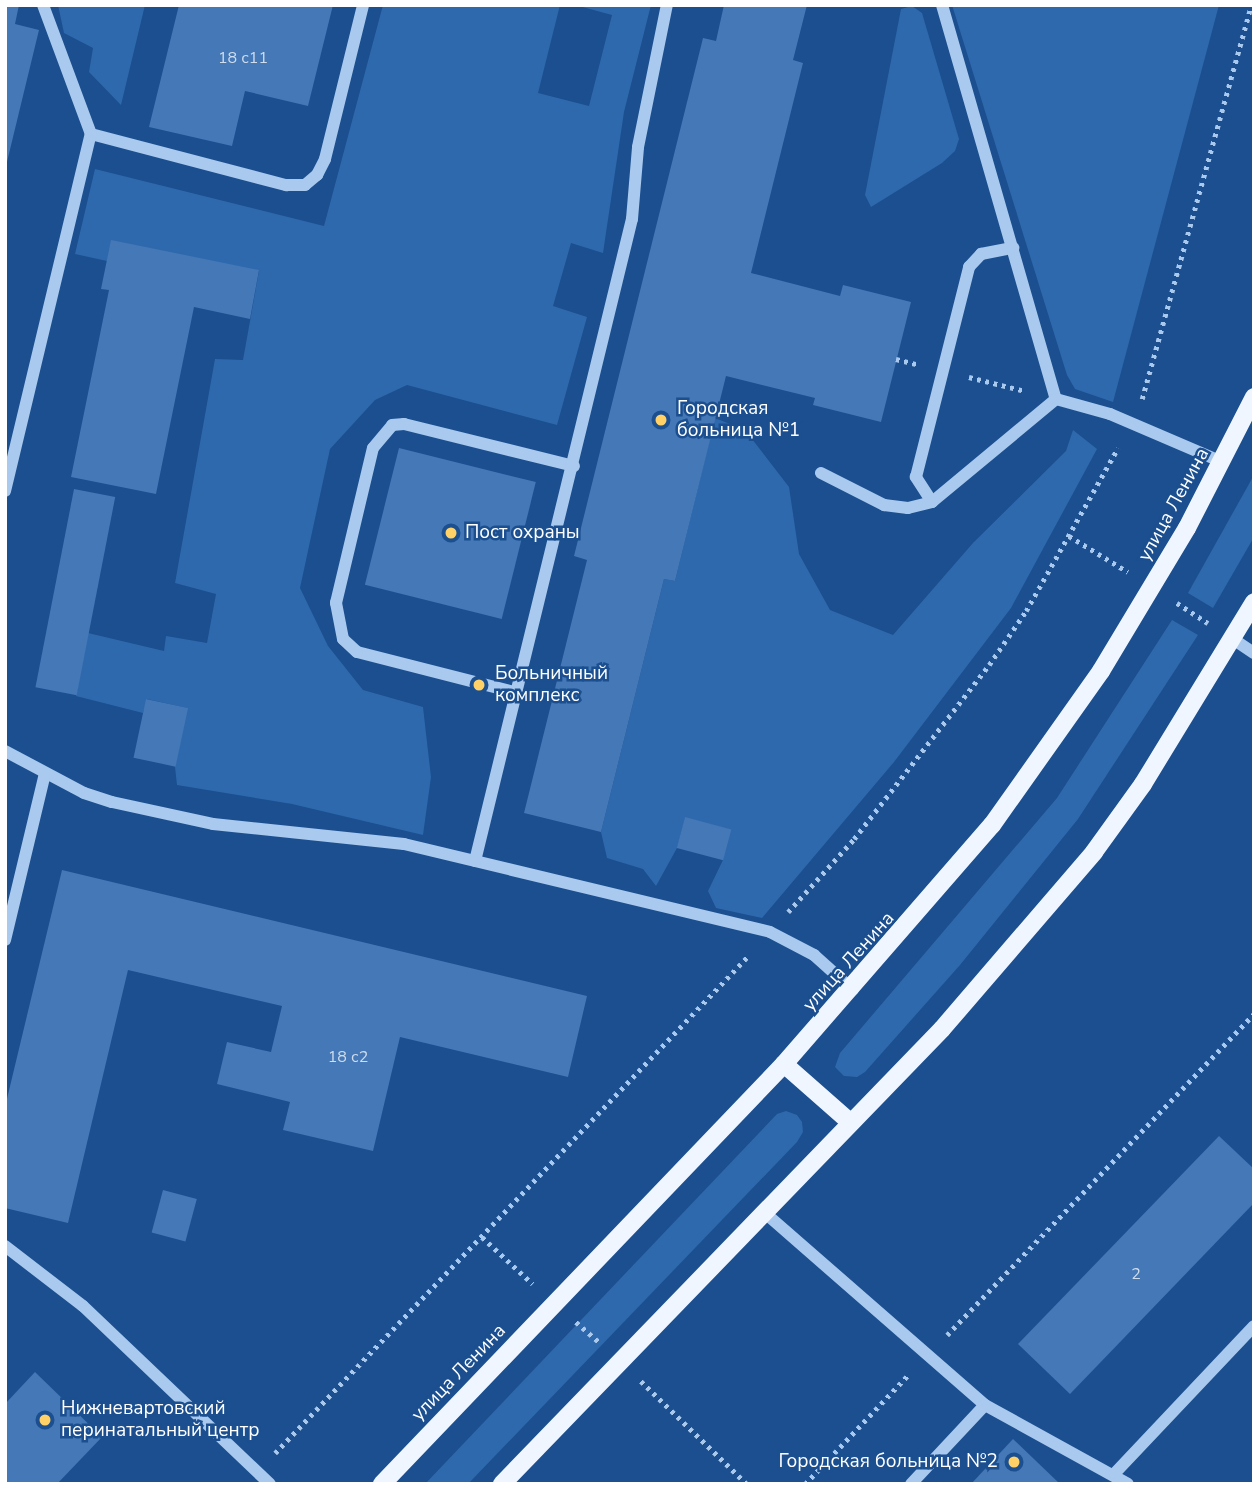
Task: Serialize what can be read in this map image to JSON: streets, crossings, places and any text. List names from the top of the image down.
{
  "streets": {
    "main road": ["улица Ленина"]
  },
  "places": [
    "Городская больница №1",
    "Пост охраны",
    "Больничный комплекс",
    "Нижневартовский перинатальный центр",
    "Городская больница №2"
  ],
  "house_numbers": ["18 с11", "18 с2", "2"]
}
